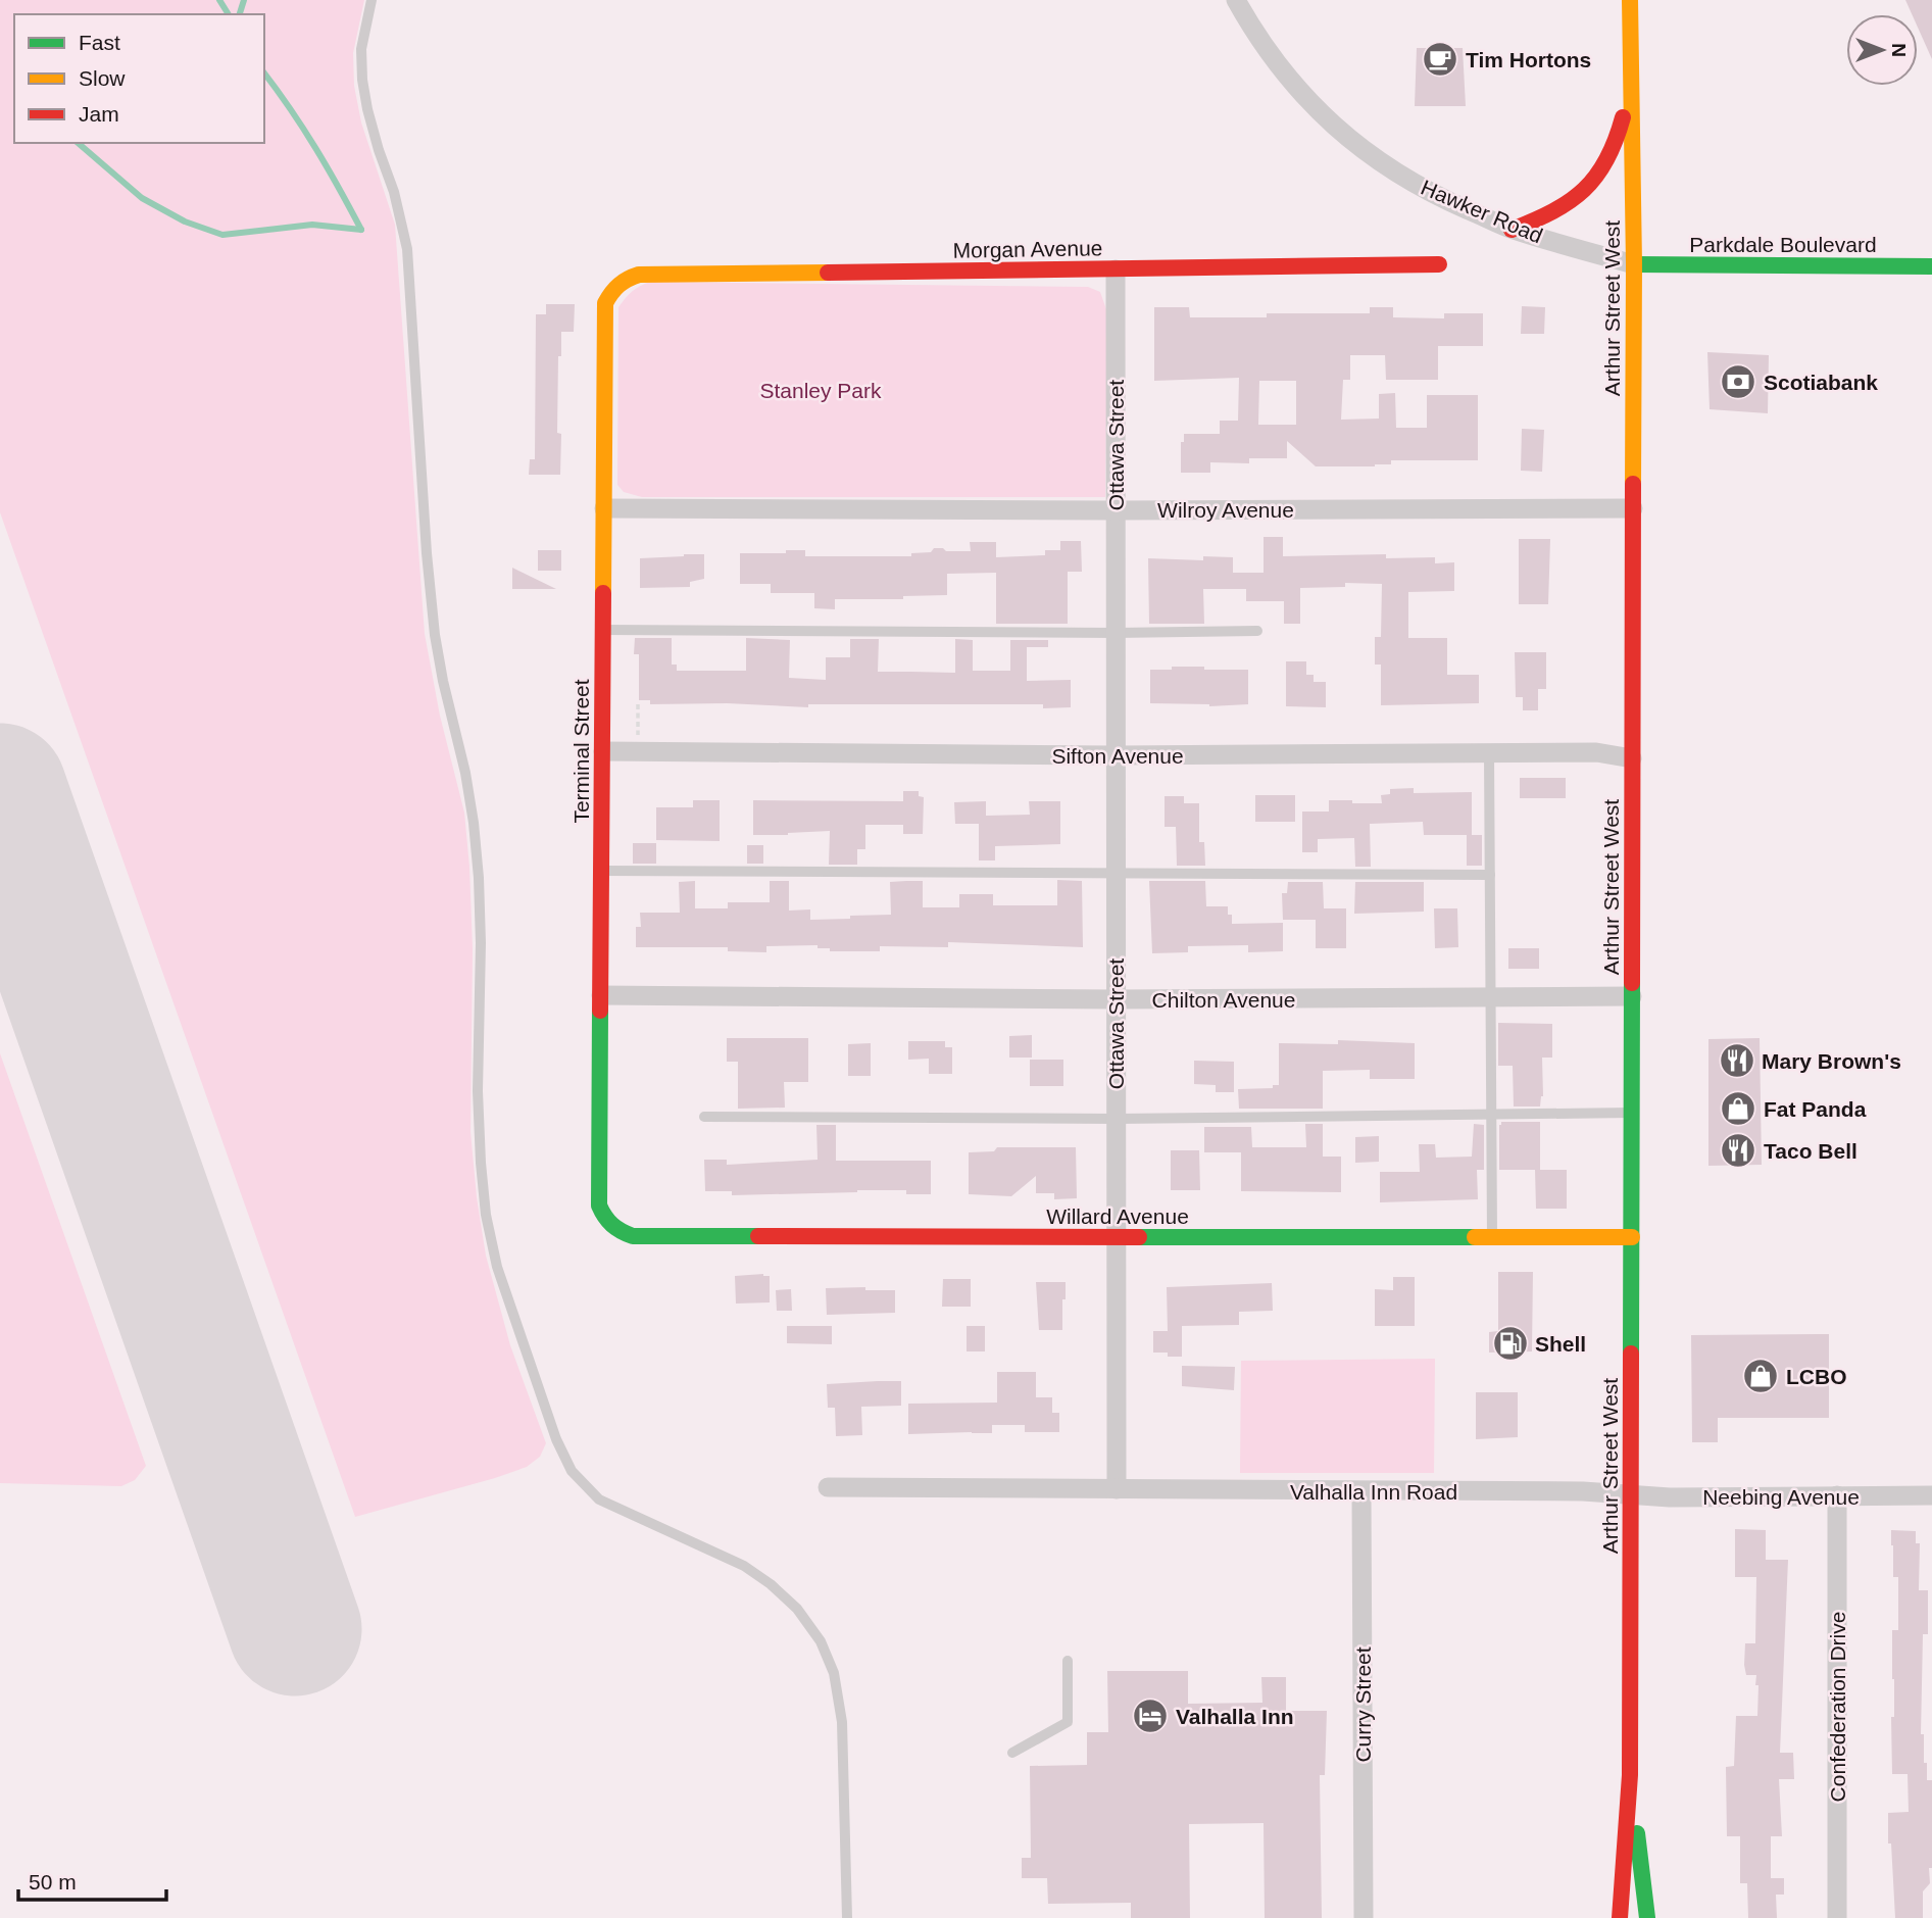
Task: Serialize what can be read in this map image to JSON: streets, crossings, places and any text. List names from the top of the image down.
{
  "streets": {
    "street": [
      "Hawker Road",
      "Parkdale Boulevard",
      "Morgan Avenue",
      "Arthur Street West",
      "Ottawa Street",
      "Wilroy Avenue",
      "Terminal Street",
      "Sifton Avenue",
      "Chilton Avenue",
      "Willard Avenue",
      "Valhalla Inn Road",
      "Neebing Avenue",
      "Curry Street",
      "Confederation Drive"
    ]
  },
  "crossings": [
    ["Hawker Road", "Parkdale Boulevard"],
    ["Hawker Road", "Arthur Street West"],
    ["Parkdale Boulevard", "Arthur Street West"],
    ["Morgan Avenue", "Ottawa Street"],
    ["Morgan Avenue", "Terminal Street"],
    ["Arthur Street West", "Wilroy Avenue"],
    ["Arthur Street West", "Sifton Avenue"],
    ["Arthur Street West", "Chilton Avenue"],
    ["Arthur Street West", "Willard Avenue"],
    ["Arthur Street West", "Valhalla Inn Road"],
    ["Arthur Street West", "Neebing Avenue"],
    ["Ottawa Street", "Wilroy Avenue"],
    ["Ottawa Street", "Sifton Avenue"],
    ["Ottawa Street", "Chilton Avenue"],
    ["Ottawa Street", "Willard Avenue"],
    ["Ottawa Street", "Valhalla Inn Road"],
    ["Wilroy Avenue", "Terminal Street"],
    ["Terminal Street", "Sifton Avenue"],
    ["Terminal Street", "Chilton Avenue"],
    ["Terminal Street", "Willard Avenue"],
    ["Valhalla Inn Road", "Neebing Avenue"],
    ["Valhalla Inn Road", "Curry Street"],
    ["Neebing Avenue", "Confederation Drive"]
  ],
  "parks": ["Stanley Park"],
  "places": {
    "cafe": ["Tim Hortons"],
    "bank": ["Scotiabank"],
    "restaurant": ["Mary Brown's", "Taco Bell"],
    "shop": ["Fat Panda", "LCBO"],
    "fuel station": ["Shell"],
    "hotel": ["Valhalla Inn"]
  },
  "legend": ["Fast", "Slow", "Jam"],
  "scale_bar": "50 m",
  "north": "right"
}
